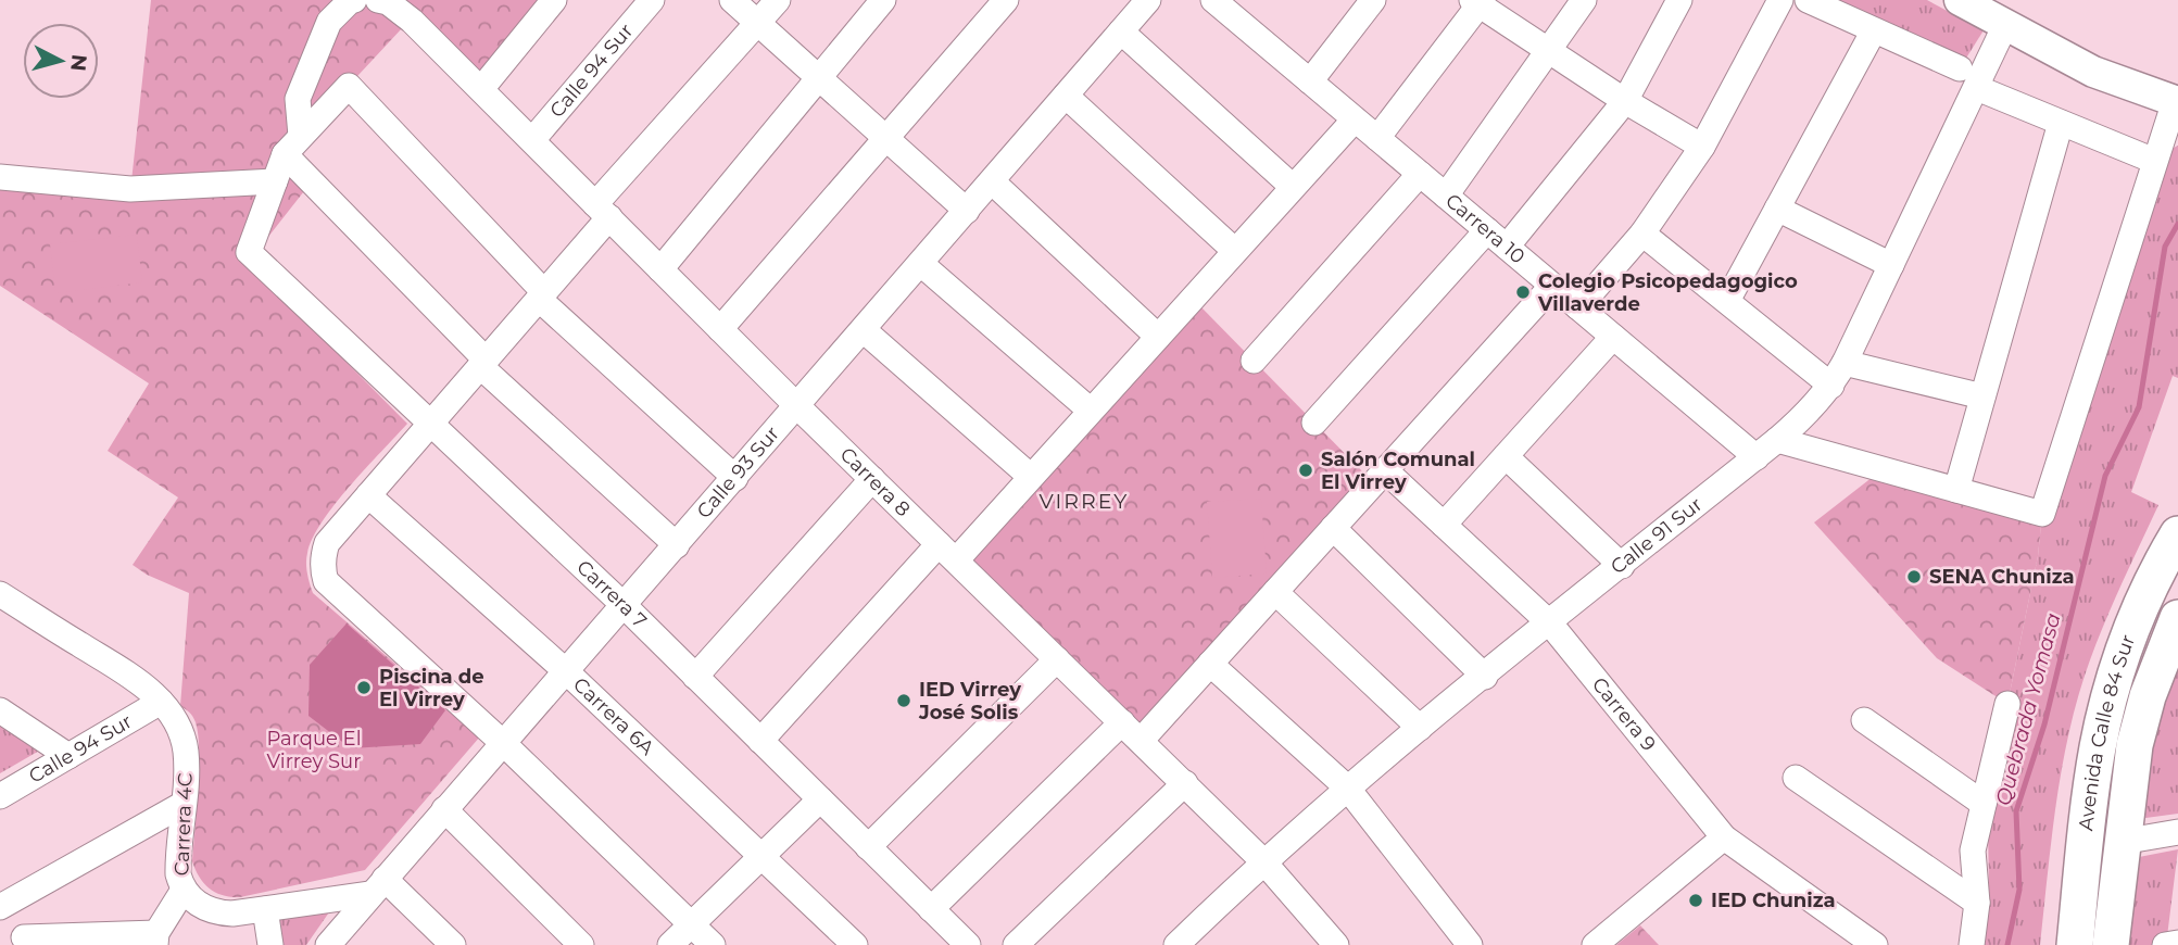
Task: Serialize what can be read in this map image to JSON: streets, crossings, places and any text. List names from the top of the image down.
{
  "streets": {
    "highway": ["Avenida Calle 84 Sur"],
    "street": [
      "Calle 94 Sur",
      "Carrera 10",
      "Calle 93 Sur",
      "Carrera 8",
      "Calle 91 Sur",
      "Carrera 7",
      "Carrera 9",
      "Carrera 6A",
      "Carrera 4C"
    ]
  },
  "crossings": [
    ["Calle 94 Sur", "Carrera 8"],
    ["Calle 94 Sur", "Carrera 4C"],
    ["Carrera 10", "Calle 91 Sur"],
    ["Calle 93 Sur", "Carrera 8"],
    ["Calle 93 Sur", "Carrera 7"],
    ["Calle 93 Sur", "Carrera 6A"],
    ["Carrera 8", "Calle 91 Sur"],
    ["Calle 91 Sur", "Carrera 9"]
  ],
  "districts": ["VIRREY"],
  "water": ["Quebrada Yomasa"],
  "parks": ["Parque El Virrey Sur"],
  "places": [
    "Colegio Psicopedagogico Villaverde",
    "Salón Comunal El Virrey",
    "SENA Chuniza",
    "Piscina de El Virrey",
    "IED Virrey José Solis",
    "IED Chuniza"
  ],
  "north": "right"
}
